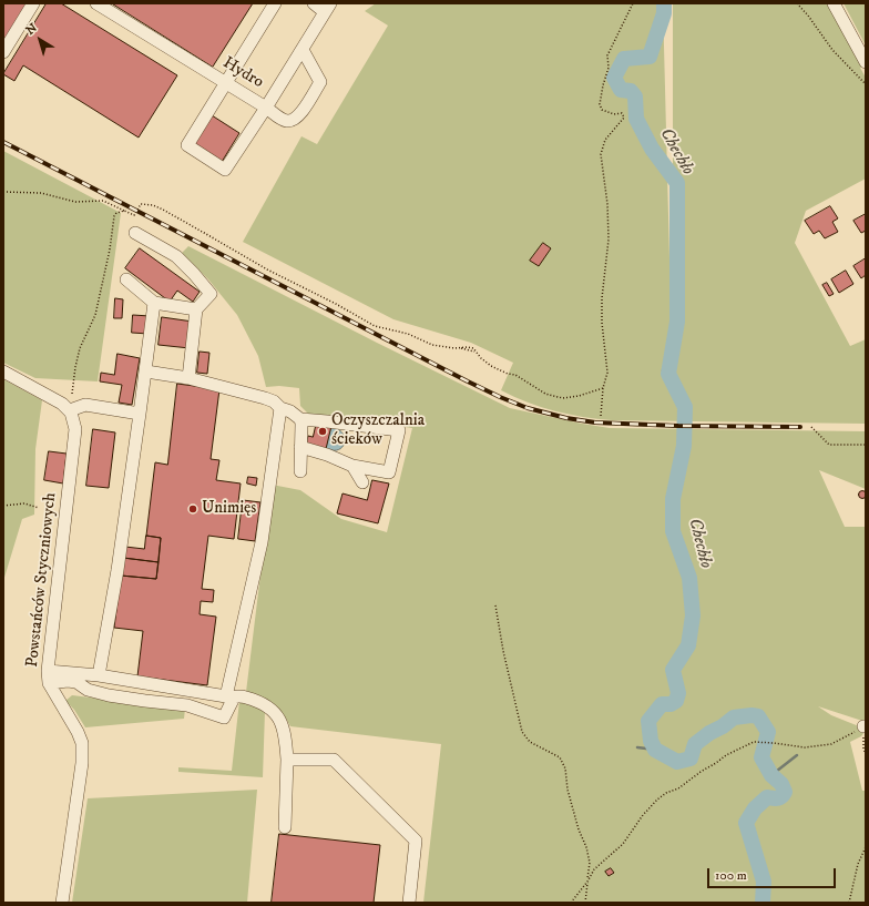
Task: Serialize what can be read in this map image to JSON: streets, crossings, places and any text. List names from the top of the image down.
{
  "streets": {
    "street": ["Hydro", "Powstańców Styczniowych"]
  },
  "water": ["Chechło"],
  "places": ["Oczyszczalnia ścieków", "Unimięs"],
  "scale_bar": "100 m",
  "north": "top left"
}
